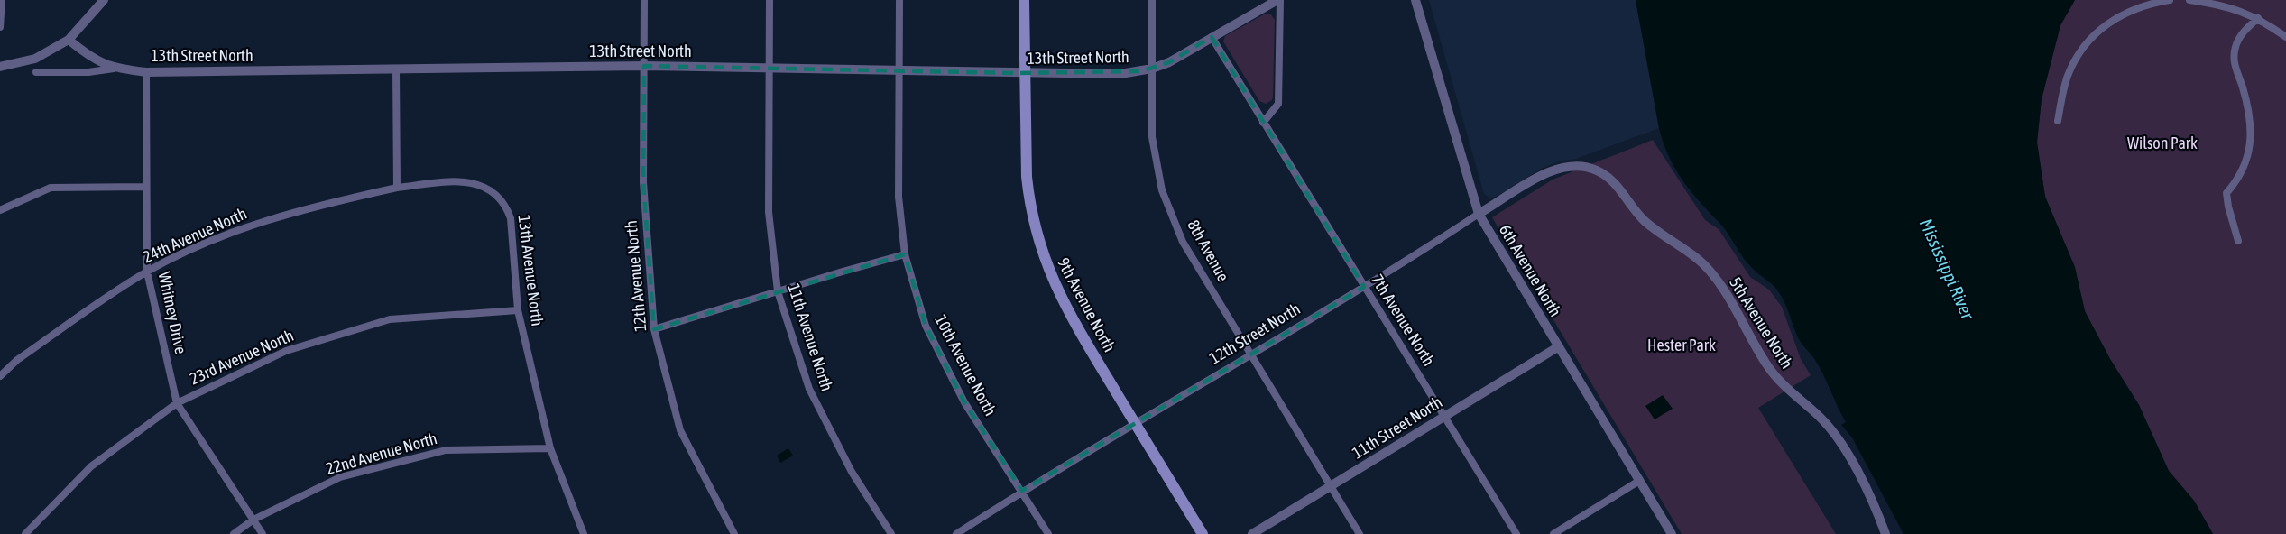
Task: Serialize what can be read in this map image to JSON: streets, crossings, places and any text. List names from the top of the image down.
{
  "streets": {
    "main road": ["9th Avenue North"],
    "street": [
      "13th Street North",
      "24th Avenue North",
      "8th Avenue",
      "13th Avenue North",
      "6th Avenue North",
      "12th Avenue North",
      "Whitney Drive",
      "7th Avenue North",
      "5th Avenue North",
      "12th Street North",
      "11th Avenue North",
      "23rd Avenue North",
      "10th Avenue North",
      "11th Street North",
      "22nd Avenue North"
    ]
  },
  "crossings": [
    ["13th Street North", "8th Avenue"],
    ["13th Street North", "12th Avenue North"],
    ["13th Street North", "9th Avenue North"],
    ["13th Street North", "Whitney Drive"],
    ["13th Street North", "7th Avenue North"],
    ["13th Street North", "11th Avenue North"],
    ["13th Street North", "10th Avenue North"],
    ["24th Avenue North", "13th Avenue North"],
    ["24th Avenue North", "Whitney Drive"],
    ["8th Avenue", "12th Street North"],
    ["8th Avenue", "11th Street North"],
    ["13th Avenue North", "23rd Avenue North"],
    ["13th Avenue North", "22nd Avenue North"],
    ["6th Avenue North", "12th Street North"],
    ["6th Avenue North", "11th Street North"],
    ["9th Avenue North", "12th Street North"],
    ["Whitney Drive", "23rd Avenue North"],
    ["Whitney Drive", "22nd Avenue North"],
    ["7th Avenue North", "12th Street North"],
    ["7th Avenue North", "11th Street North"],
    ["5th Avenue North", "12th Street North"],
    ["12th Street North", "10th Avenue North"]
  ],
  "water": ["Mississippi River"],
  "parks": ["Wilson Park", "Hester Park"]
}
